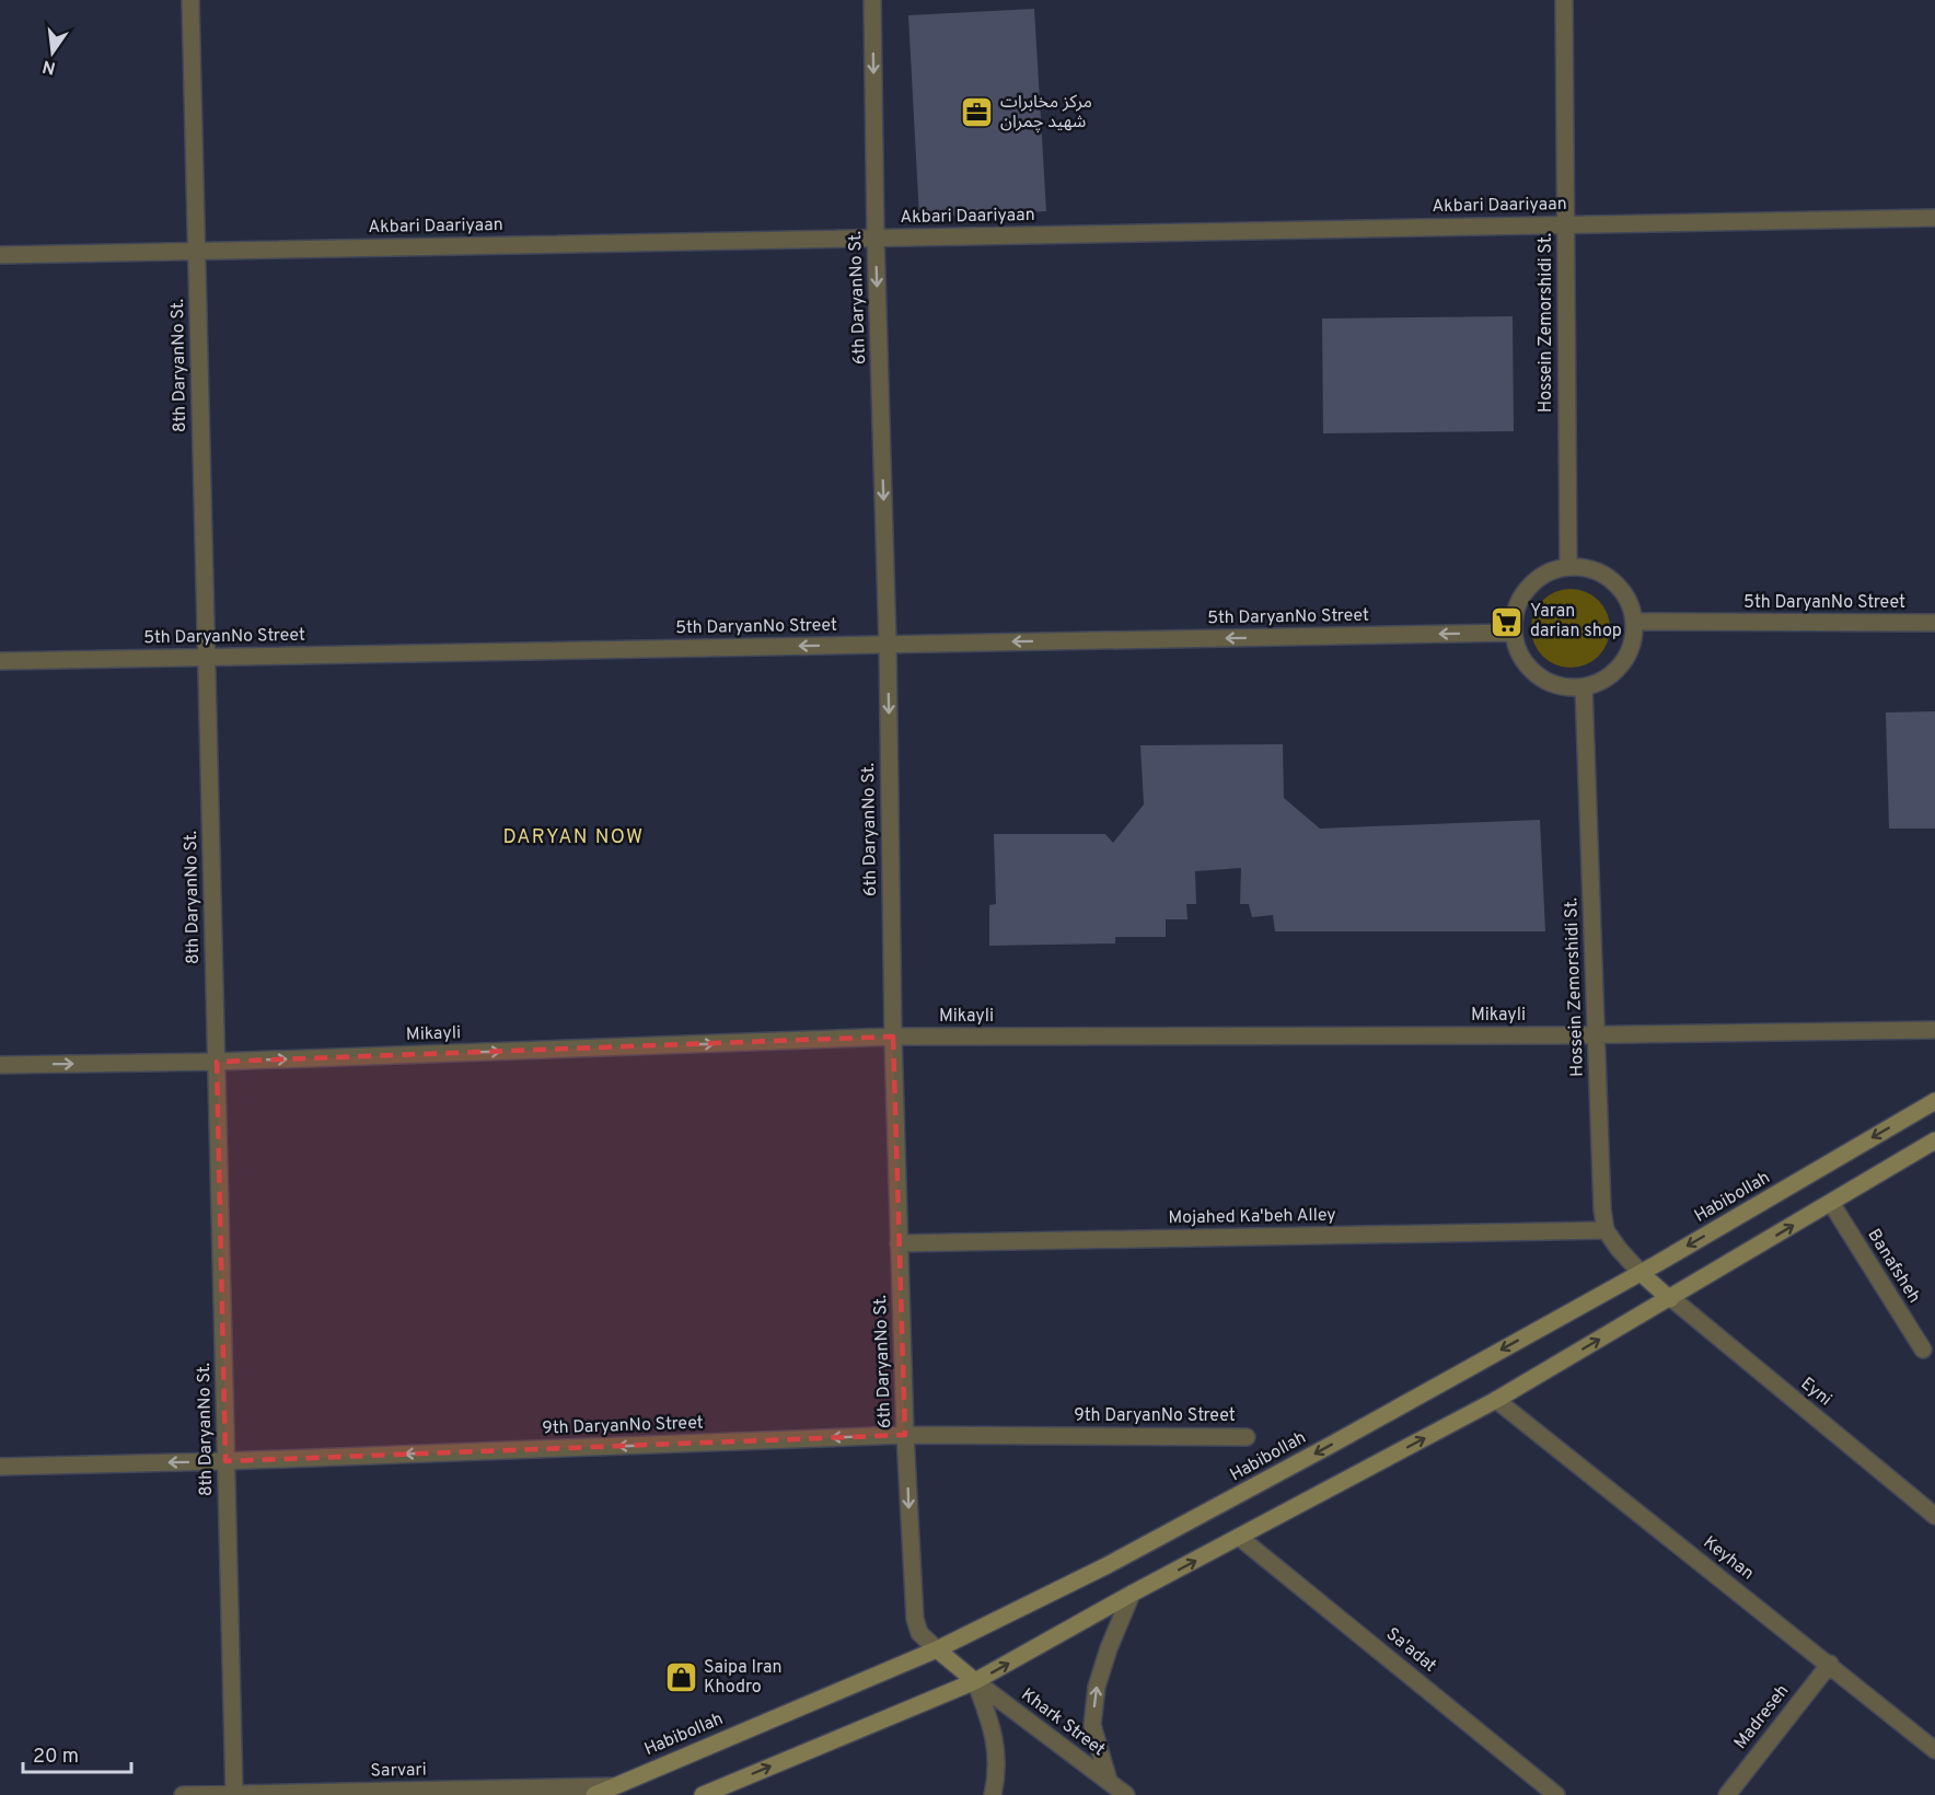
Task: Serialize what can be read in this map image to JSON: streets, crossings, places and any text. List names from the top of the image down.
{
  "streets": {
    "main road": ["Habibollah"],
    "street": [
      "Akbari Daariyaan",
      "6th DaryanNo St.",
      "Hossein Zemorshidi St.",
      "8th DaryanNo St.",
      "5th DaryanNo Street",
      "Mikayli",
      "Mojahed Ka'beh Alley",
      "Banafsheh",
      "Eyni",
      "9th DaryanNo Street",
      "Keyhan",
      "Sa'adat",
      "Madreseh",
      "Khark Street",
      "Sarvari"
    ]
  },
  "crossings": [
    ["Akbari Daariyaan", "6th DaryanNo St."],
    ["Akbari Daariyaan", "Hossein Zemorshidi St."],
    ["Akbari Daariyaan", "8th DaryanNo St."],
    ["6th DaryanNo St.", "5th DaryanNo Street"],
    ["6th DaryanNo St.", "Mikayli"],
    ["6th DaryanNo St.", "Habibollah"],
    ["6th DaryanNo St.", "Mojahed Ka'beh Alley"],
    ["6th DaryanNo St.", "9th DaryanNo Street"],
    ["Hossein Zemorshidi St.", "5th DaryanNo Street"],
    ["Hossein Zemorshidi St.", "Mikayli"],
    ["Hossein Zemorshidi St.", "Habibollah"],
    ["Hossein Zemorshidi St.", "Mojahed Ka'beh Alley"],
    ["8th DaryanNo St.", "5th DaryanNo Street"],
    ["8th DaryanNo St.", "Mikayli"],
    ["8th DaryanNo St.", "9th DaryanNo Street"],
    ["8th DaryanNo St.", "Sarvari"],
    ["Habibollah", "Sarvari"],
    ["Keyhan", "Madreseh"]
  ],
  "one_way": [
    "6th DaryanNo St.",
    "5th DaryanNo Street",
    "Mikayli",
    "9th DaryanNo Street"
  ],
  "districts": ["DARYAN NOW"],
  "places": {
    "office": ["مرکز مخابرات شهید چمران"],
    "supermarket": ["Yaran darian shop"],
    "shop": ["Saipa Iran Khodro"]
  },
  "scale_bar": "20 m",
  "north": "bottom"
}
